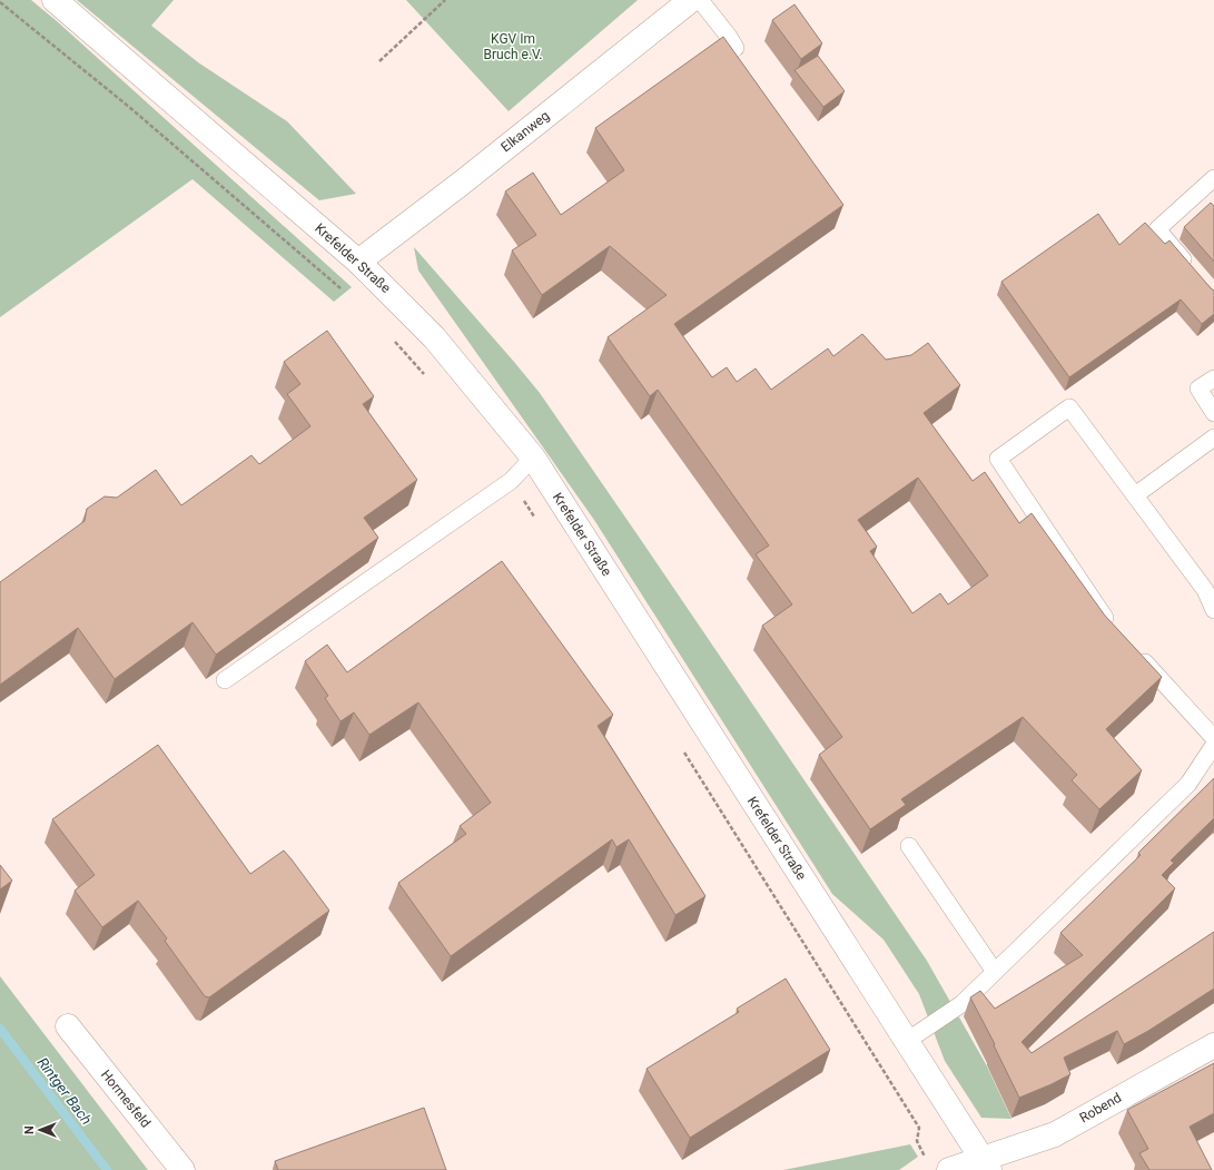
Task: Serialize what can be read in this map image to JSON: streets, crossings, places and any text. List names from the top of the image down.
{
  "streets": {
    "main road": [
      "Elkanweg",
      "Krefelder Straße",
      "Hormesfeld",
      "Robend"
    ]
  },
  "crossings": [
    ["Elkanweg", "Krefelder Straße"],
    ["Krefelder Straße", "Robend"]
  ],
  "water": ["Rintger Bach"],
  "parks": ["KGV Im Bruch e.V."],
  "north": "left"
}
